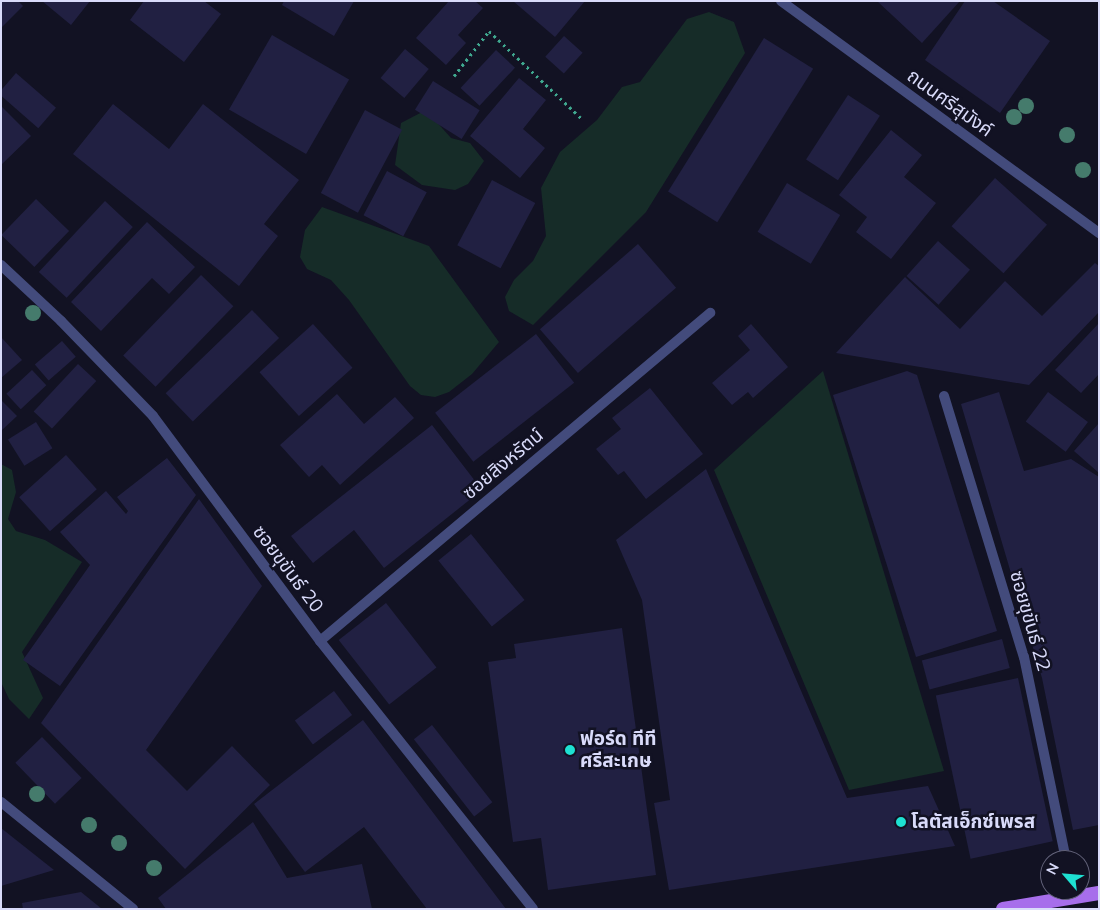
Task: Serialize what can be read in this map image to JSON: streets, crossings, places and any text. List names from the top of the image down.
{
  "streets": {
    "street": [
      "ถนนศรีสุมังค์",
      "ซอยสิงหรัตน์",
      "ซอยขุขันธ์ 20",
      "ซอยขุขันธ์ 22"
    ]
  },
  "crossings": [
    ["ซอยสิงหรัตน์", "ซอยขุขันธ์ 20"]
  ],
  "places": ["ฟอร์ด ทีที ศรีสะเกษ", "โลตัสเอ็กซ์เพรส"],
  "north": "top left"
}
